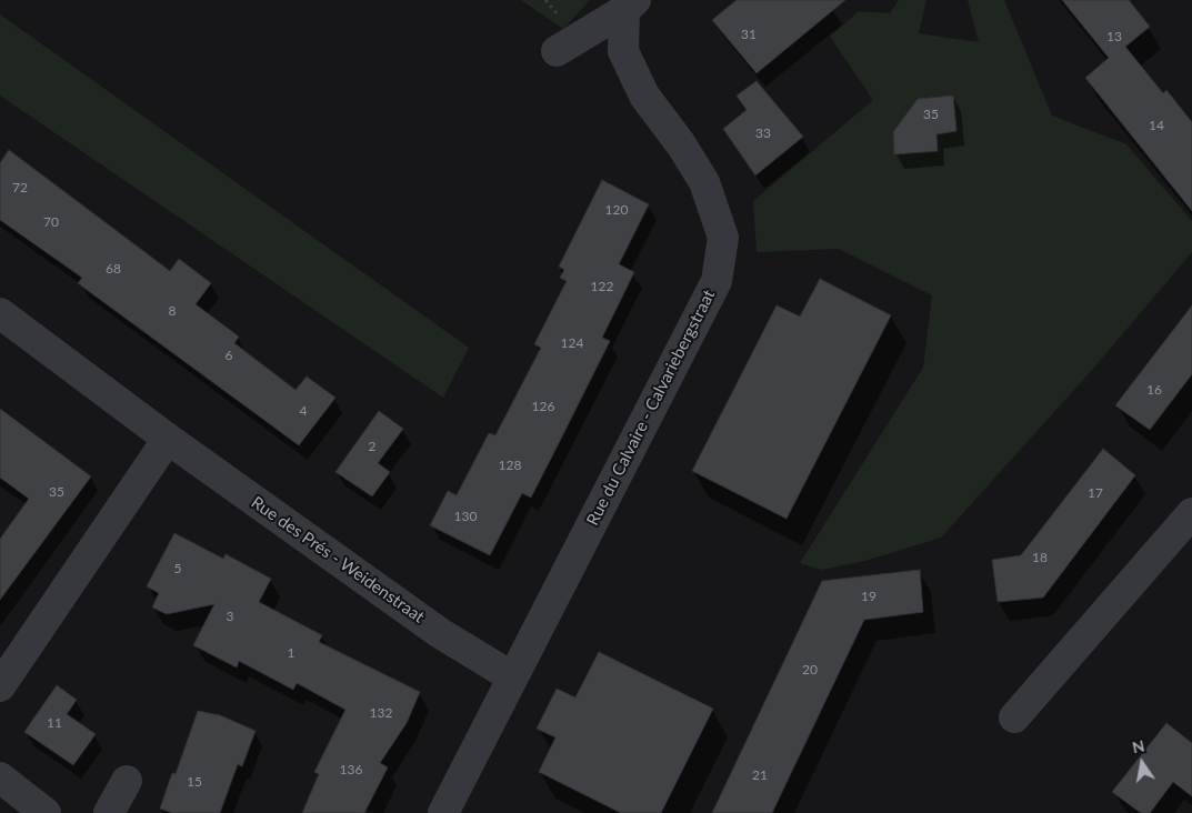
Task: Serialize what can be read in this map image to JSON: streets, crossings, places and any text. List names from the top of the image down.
{
  "streets": {
    "street": ["Rue du Calvaire - Calvariebergstraat", "Rue des Prés - Weidenstraat"]
  },
  "crossings": [
    ["Rue du Calvaire - Calvariebergstraat", "Rue des Prés - Weidenstraat"]
  ],
  "house_numbers": [
    "31",
    "13",
    "35",
    "14",
    "33",
    "72",
    "120",
    "70",
    "68",
    "122",
    "8",
    "124",
    "6",
    "16",
    "126",
    "4",
    "2",
    "128",
    "35",
    "17",
    "130",
    "18",
    "5",
    "19",
    "3",
    "1",
    "20",
    "132",
    "11",
    "136",
    "21",
    "15"
  ],
  "north": "top"
}
